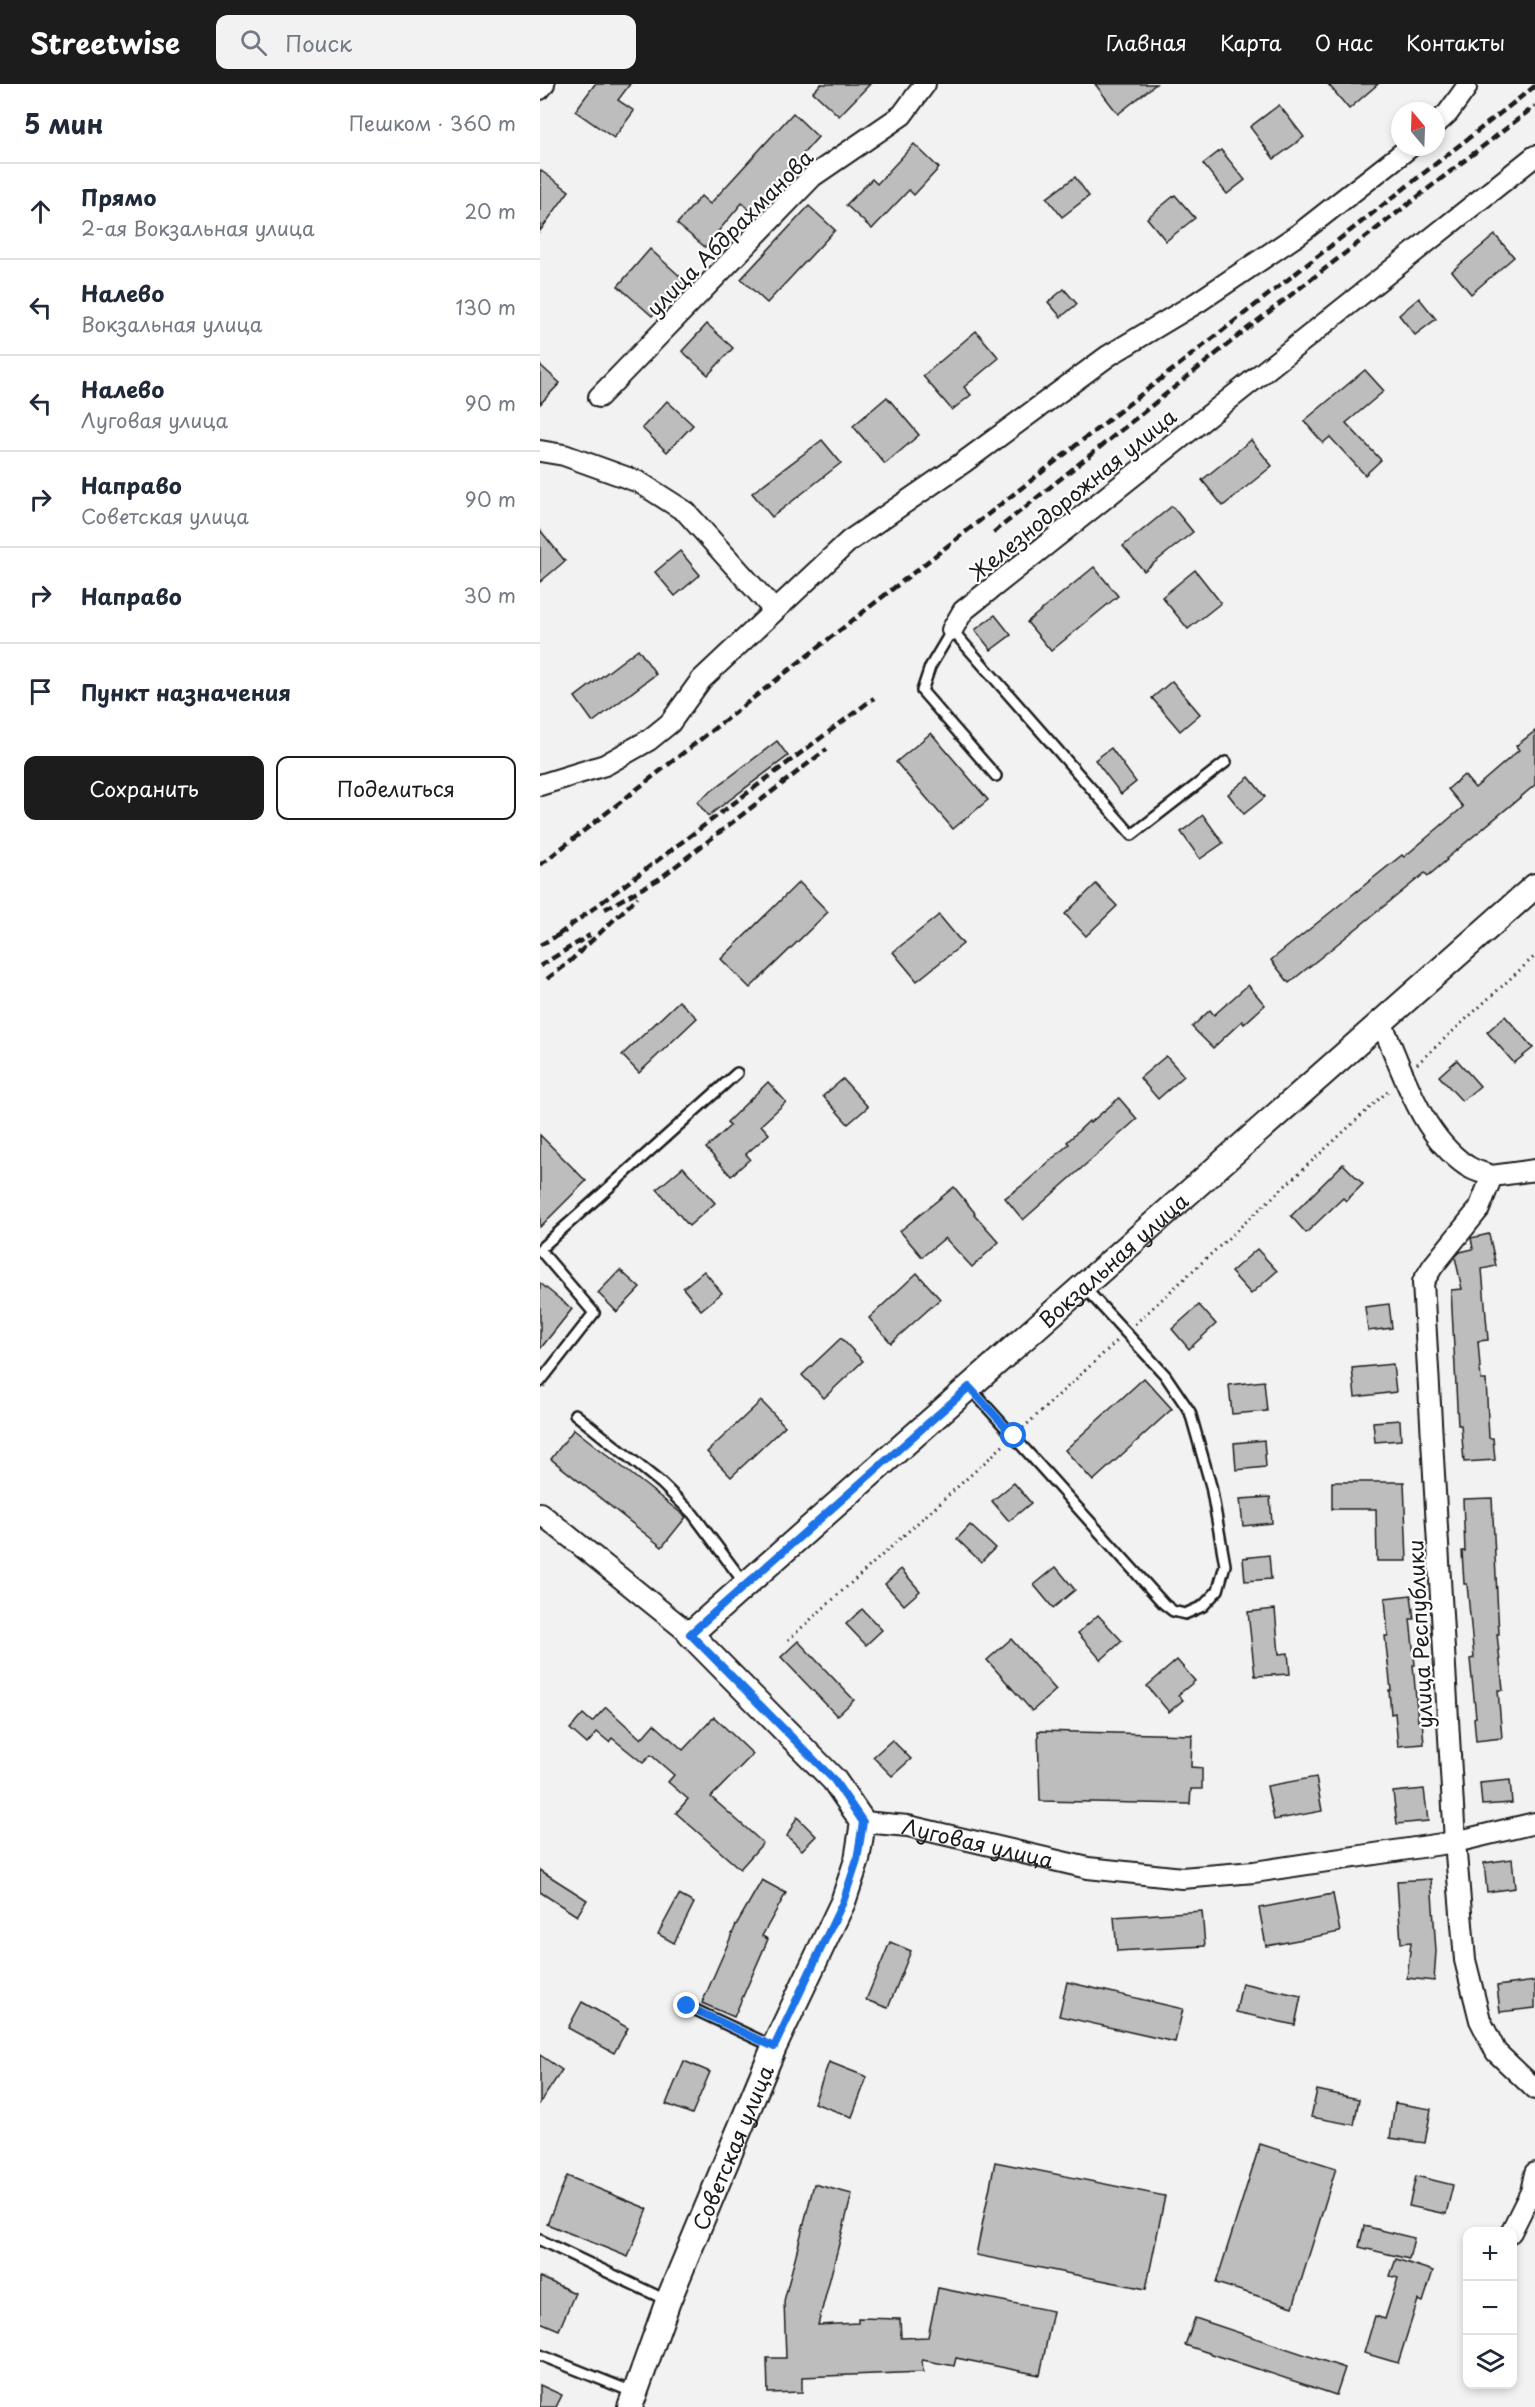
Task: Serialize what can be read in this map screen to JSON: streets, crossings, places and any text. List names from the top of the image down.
{
  "streets": {
    "street": [
      "улица Абдрахманова",
      "Железнодорожная улица",
      "Вокзальная улица",
      "улица Республики",
      "Луговая улица",
      "Советская улица"
    ]
  },
  "crossings": [
    ["улица Республики", "Луговая улица"],
    ["Луговая улица", "Советская улица"]
  ],
  "north": "top",
  "page": {
    "header": "Streetwise",
    "search": "Поиск",
    "nav": [
      "Главная",
      "Карта",
      "О нас",
      "Контакты"
    ],
    "heading": ["5 мин", "Пешком · 360 m"],
    "list": [
      ["Прямо", "2-ая Вокзальная улица", "20 m"],
      ["Налево", "Вокзальная улица", "130 m"],
      ["Налево", "Луговая улица", "90 m"],
      ["Направо", "Советская улица", "90 m"],
      ["Направо", "30 m"],
      "Пункт назначения"
    ],
    "buttons": ["Сохранить", "Поделиться"],
    "map_buttons": ["+", "−"]
  }
}
